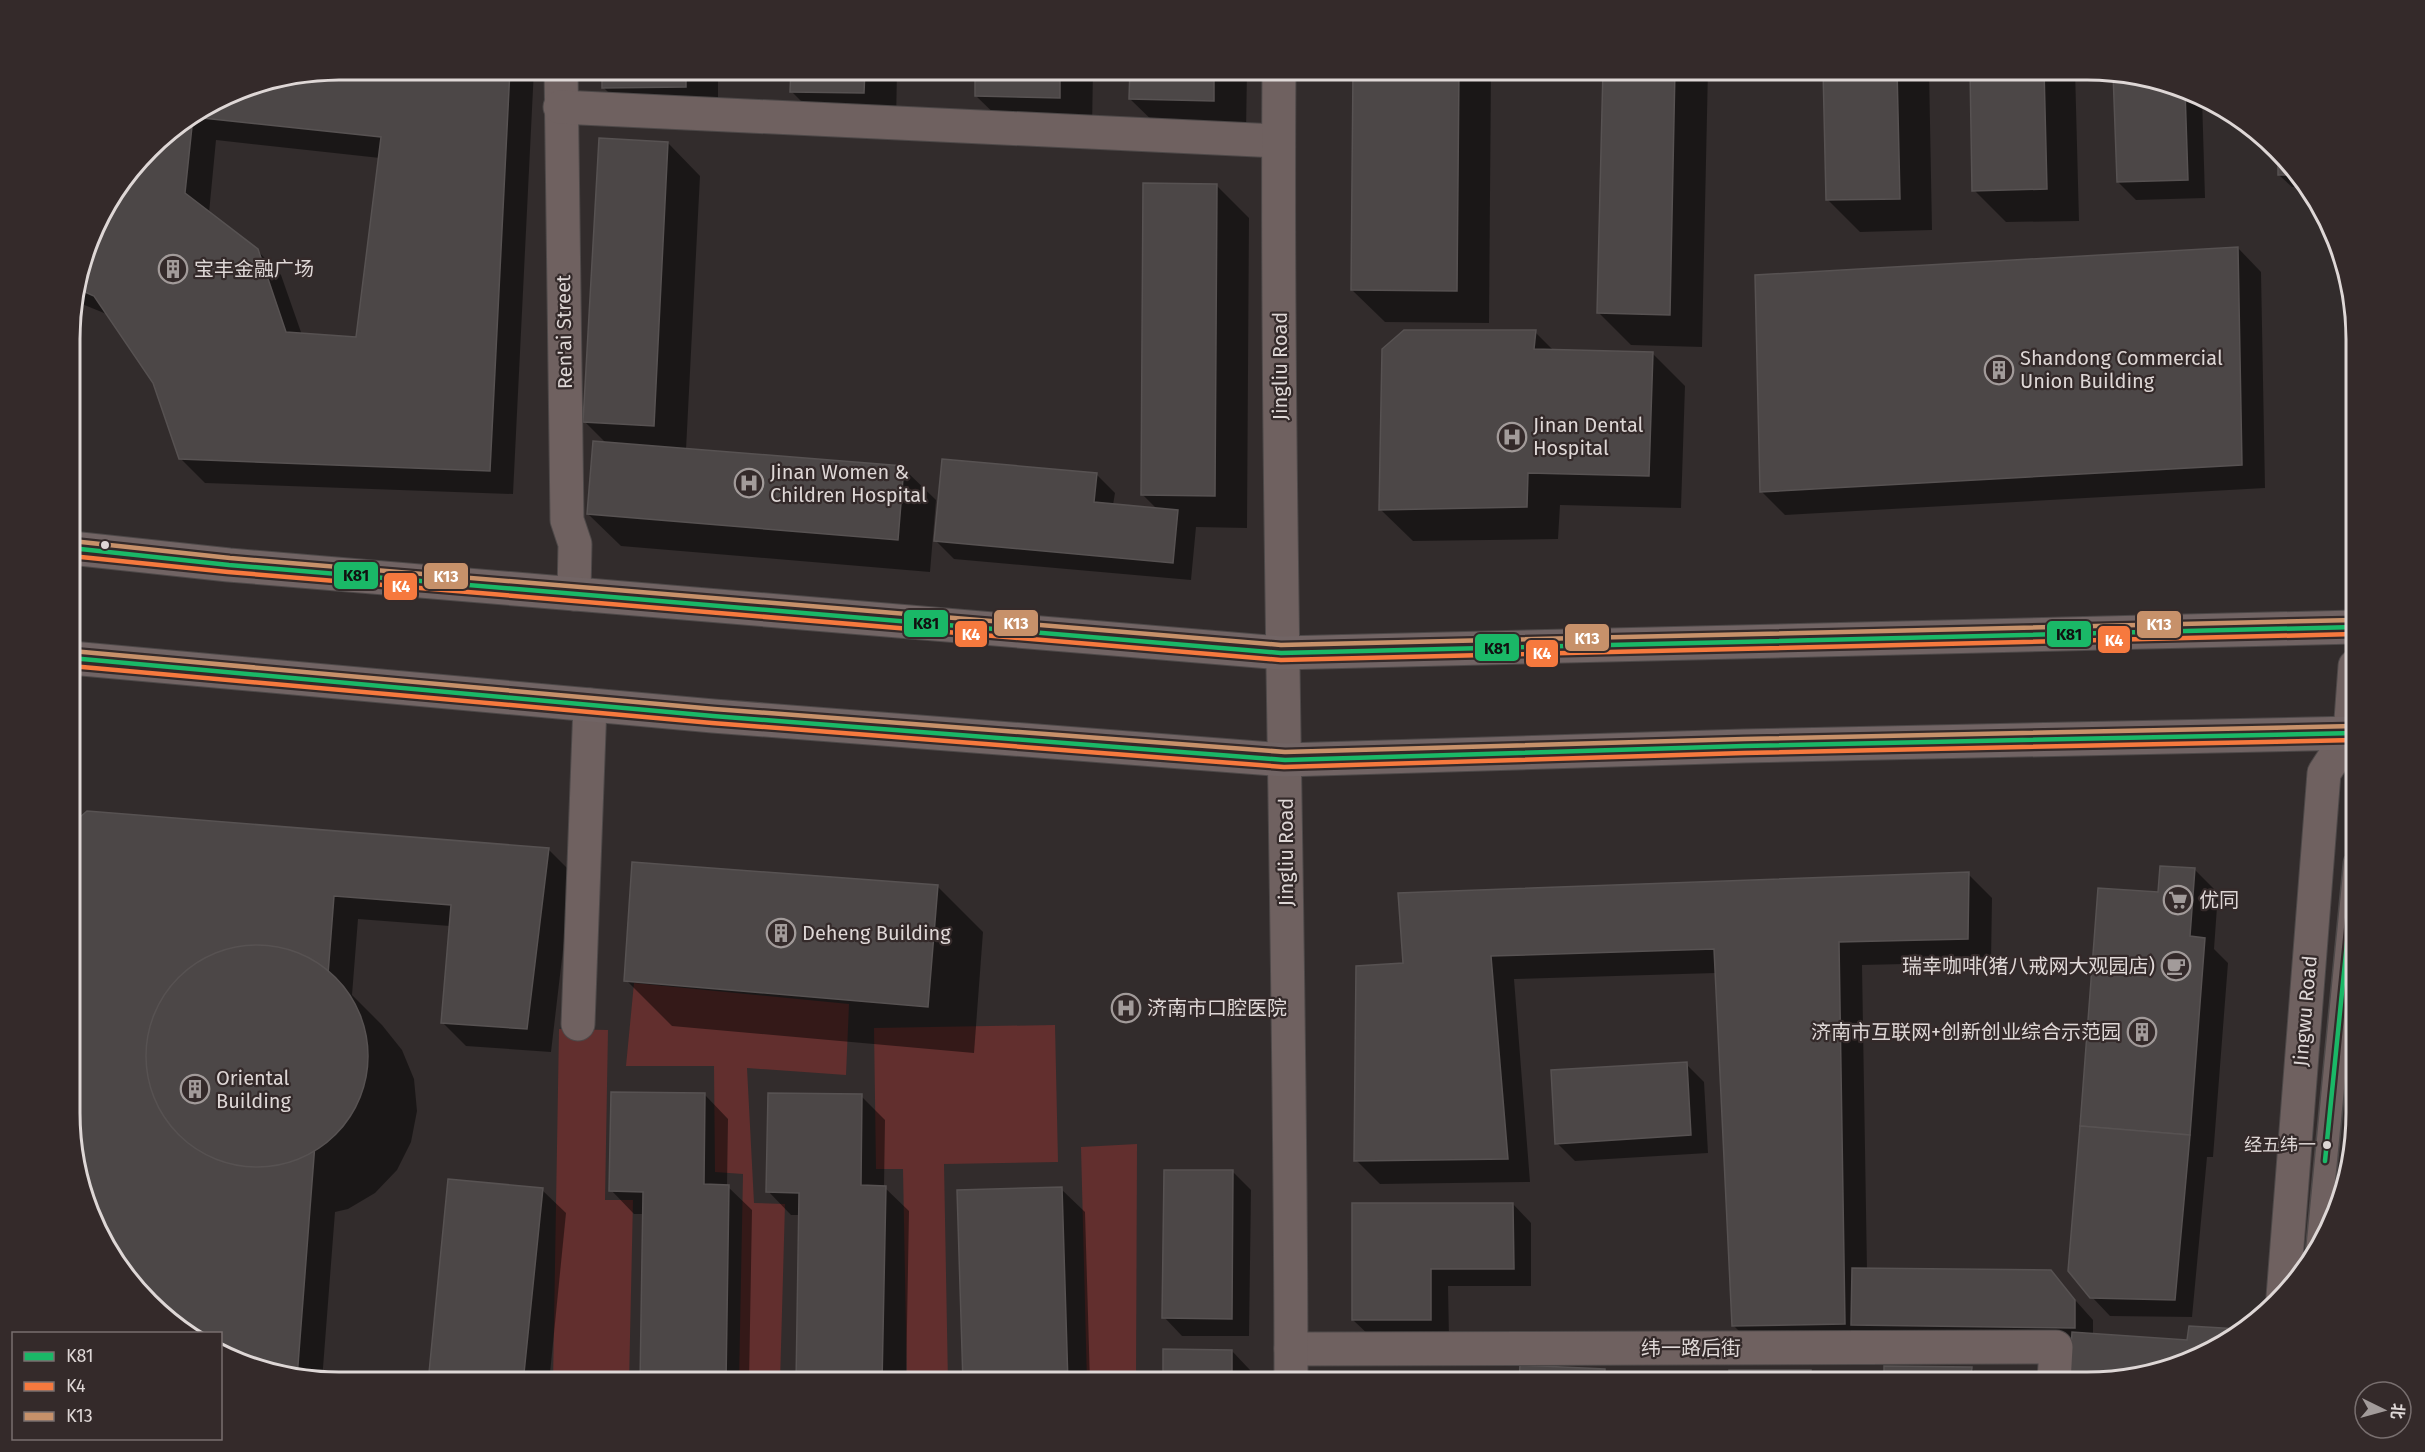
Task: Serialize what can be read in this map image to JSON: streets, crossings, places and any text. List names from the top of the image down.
{
  "streets": {
    "street": [
      "Ren'ai Street",
      "Jingliu Road",
      "Jingwu Road",
      "纬一路后街"
    ]
  },
  "crossings": [
    ["Jingliu Road", "纬一路后街"]
  ],
  "places": {
    "building": [
      "宝丰金融广场",
      "Shandong Commercial Union Building",
      "Deheng Building",
      "济南市互联网+创新创业综合示范园",
      "Oriental Building"
    ],
    "hospital": ["Jinan Dental Hospital", "Jinan Women & Children Hospital", "济南市口腔医院"],
    "supermarket": ["优同"],
    "cafe": ["瑞幸咖啡(猪八戒网大观园店)"],
    "other": ["经五纬一"]
  },
  "lines": ["transit line K13", "transit line K81", "transit line K4"],
  "legend": ["K81", "K4", "K13"],
  "north": "right"
}
